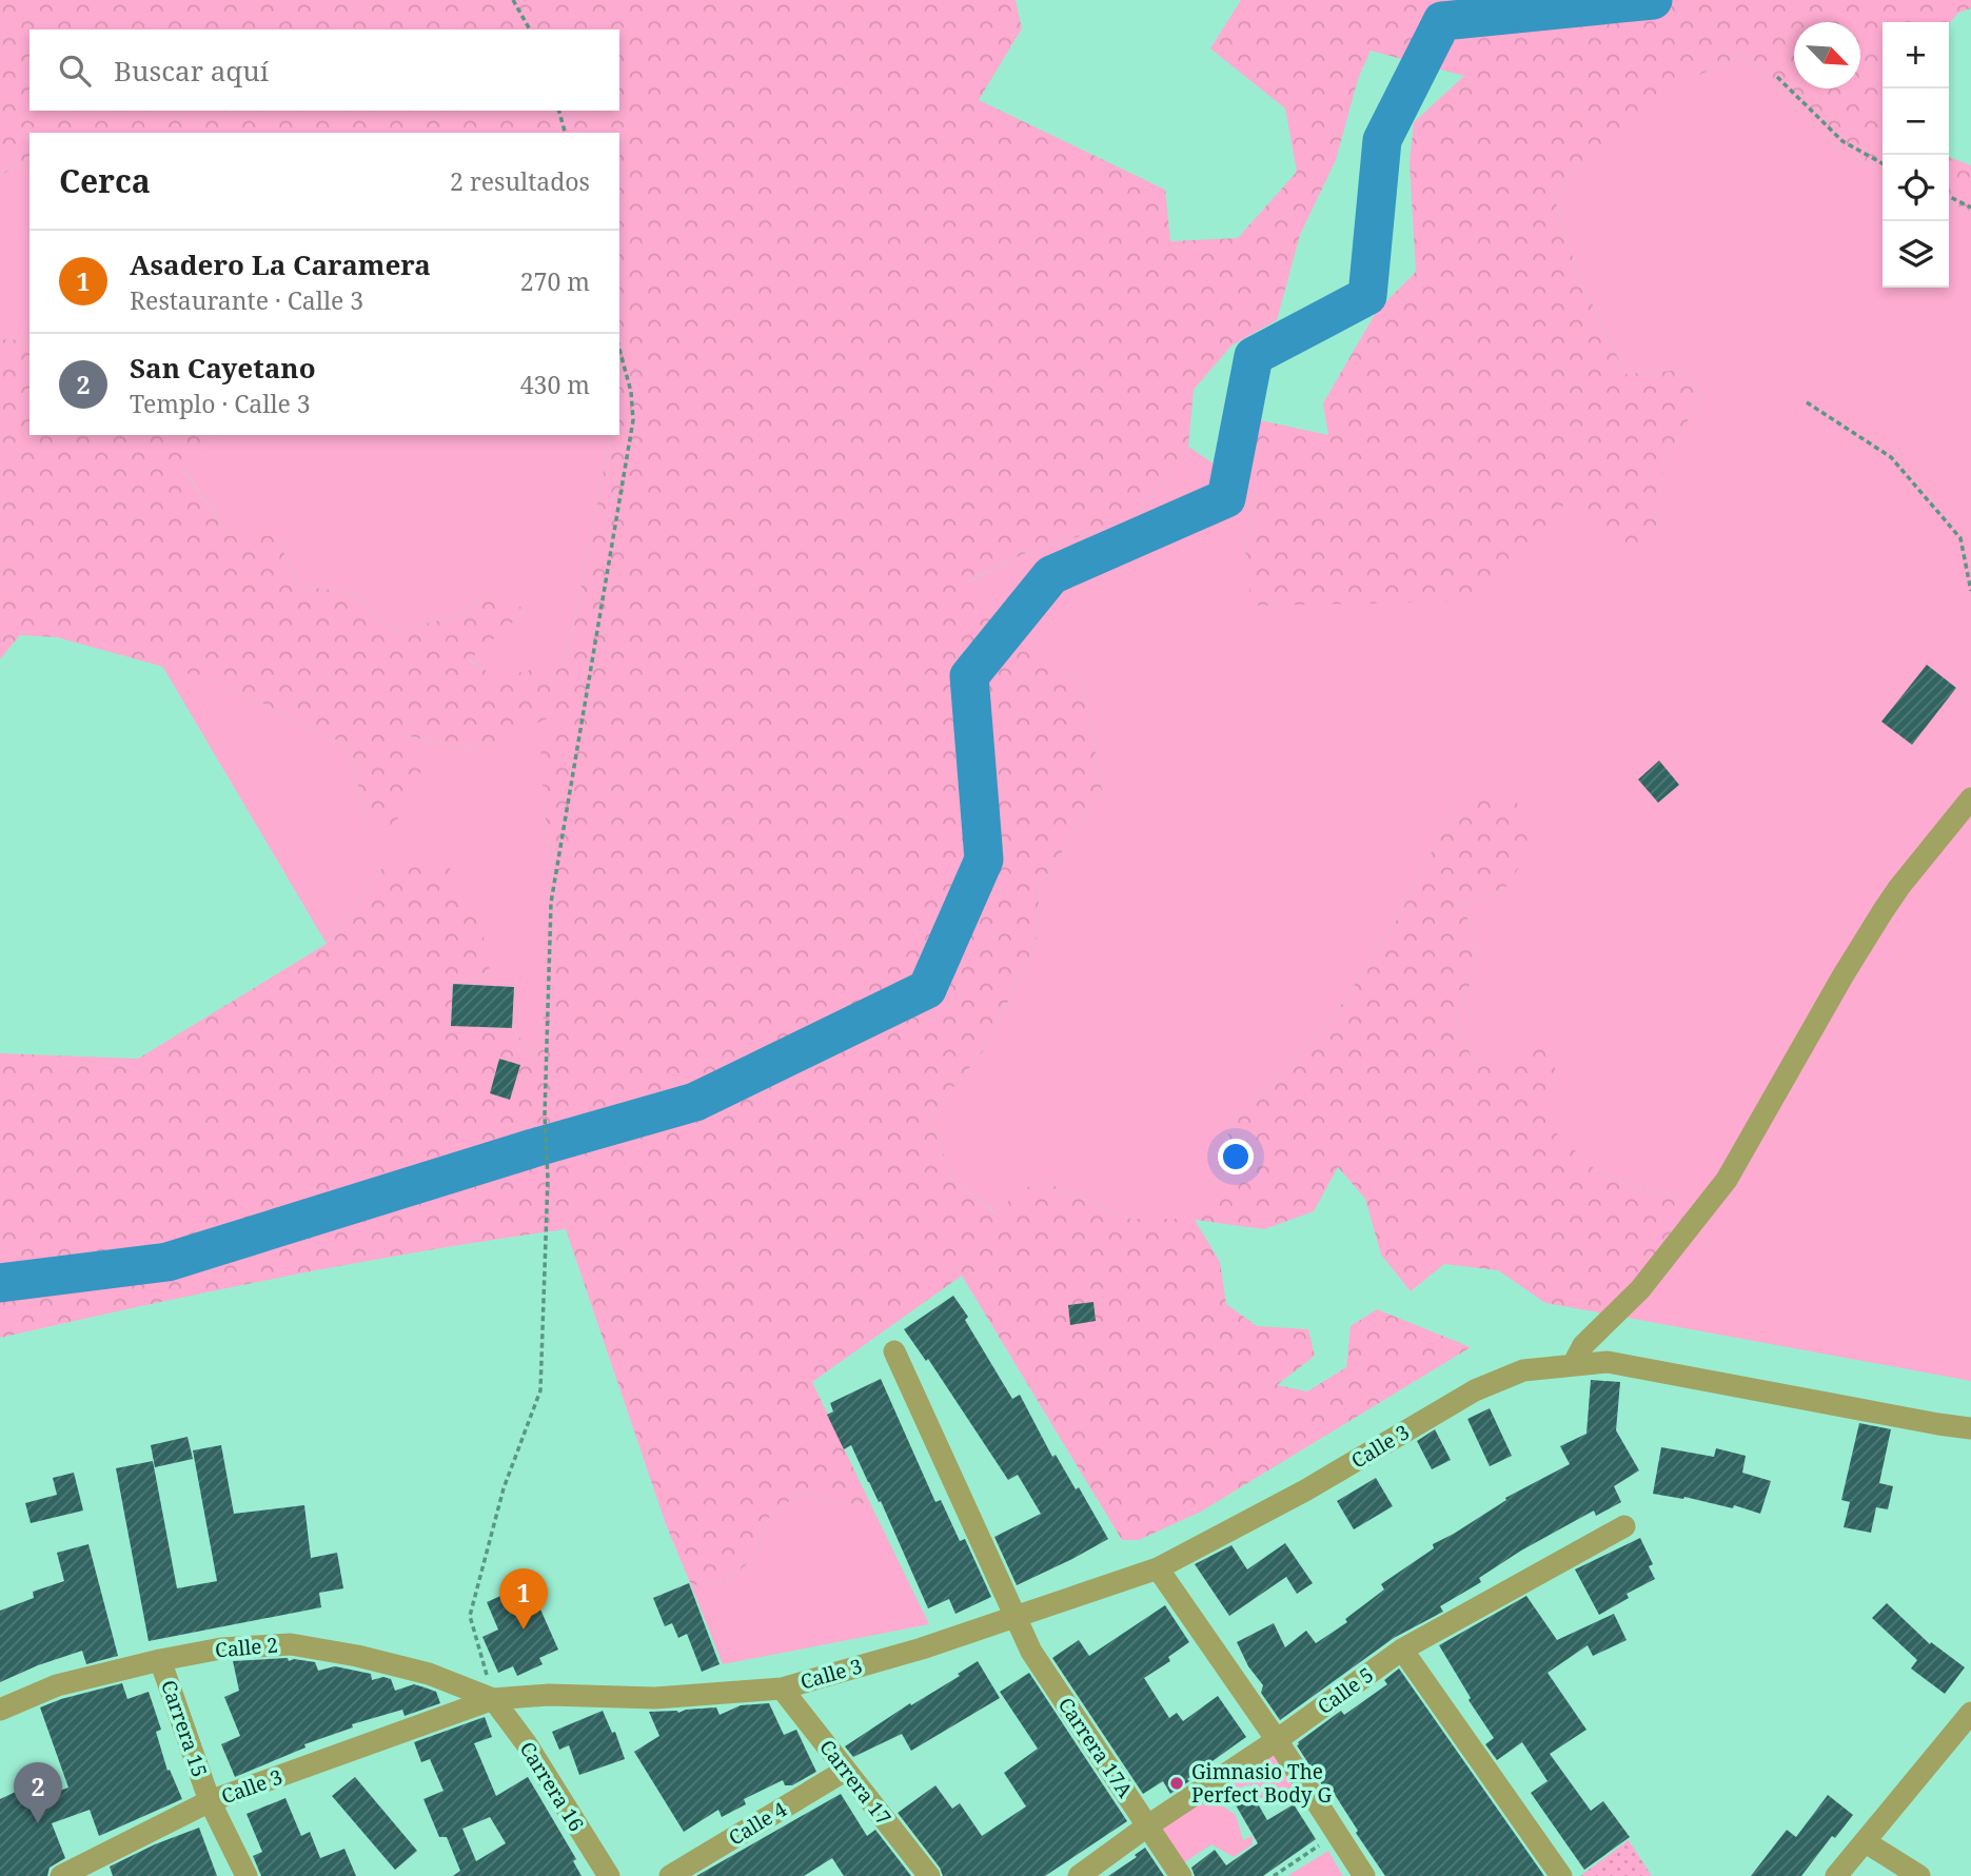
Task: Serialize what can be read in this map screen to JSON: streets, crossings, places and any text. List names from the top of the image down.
{
  "streets": {
    "street": [
      "Calle 3",
      "Calle 2",
      "Calle 5",
      "Carrera 15",
      "Carrera 17A",
      "Carrera 17",
      "Carrera 16",
      "Calle 4"
    ]
  },
  "crossings": [
    ["Calle 3", "Calle 2"],
    ["Calle 3", "Carrera 15"],
    ["Calle 3", "Carrera 17A"],
    ["Calle 3", "Carrera 17"],
    ["Calle 3", "Carrera 16"],
    ["Calle 2", "Carrera 15"],
    ["Calle 2", "Carrera 16"],
    ["Calle 5", "Carrera 17A"],
    ["Carrera 17", "Calle 4"]
  ],
  "places": ["Gimnasio The Perfect Body G"],
  "north": "bottom right",
  "page": {
    "map_buttons": ["+", "−"],
    "search": "Buscar aquí",
    "heading": ["Cerca", "2 resultados"],
    "list": [
      {
        "mark": "1",
        "name": "Asadero La Caramera",
        "note": "Restaurante · Calle 3",
        "value": "270 m"
      },
      {
        "mark": "2",
        "name": "San Cayetano",
        "note": "Templo · Calle 3",
        "value": "430 m"
      }
    ],
    "pins": ["1", "2"]
  }
}
